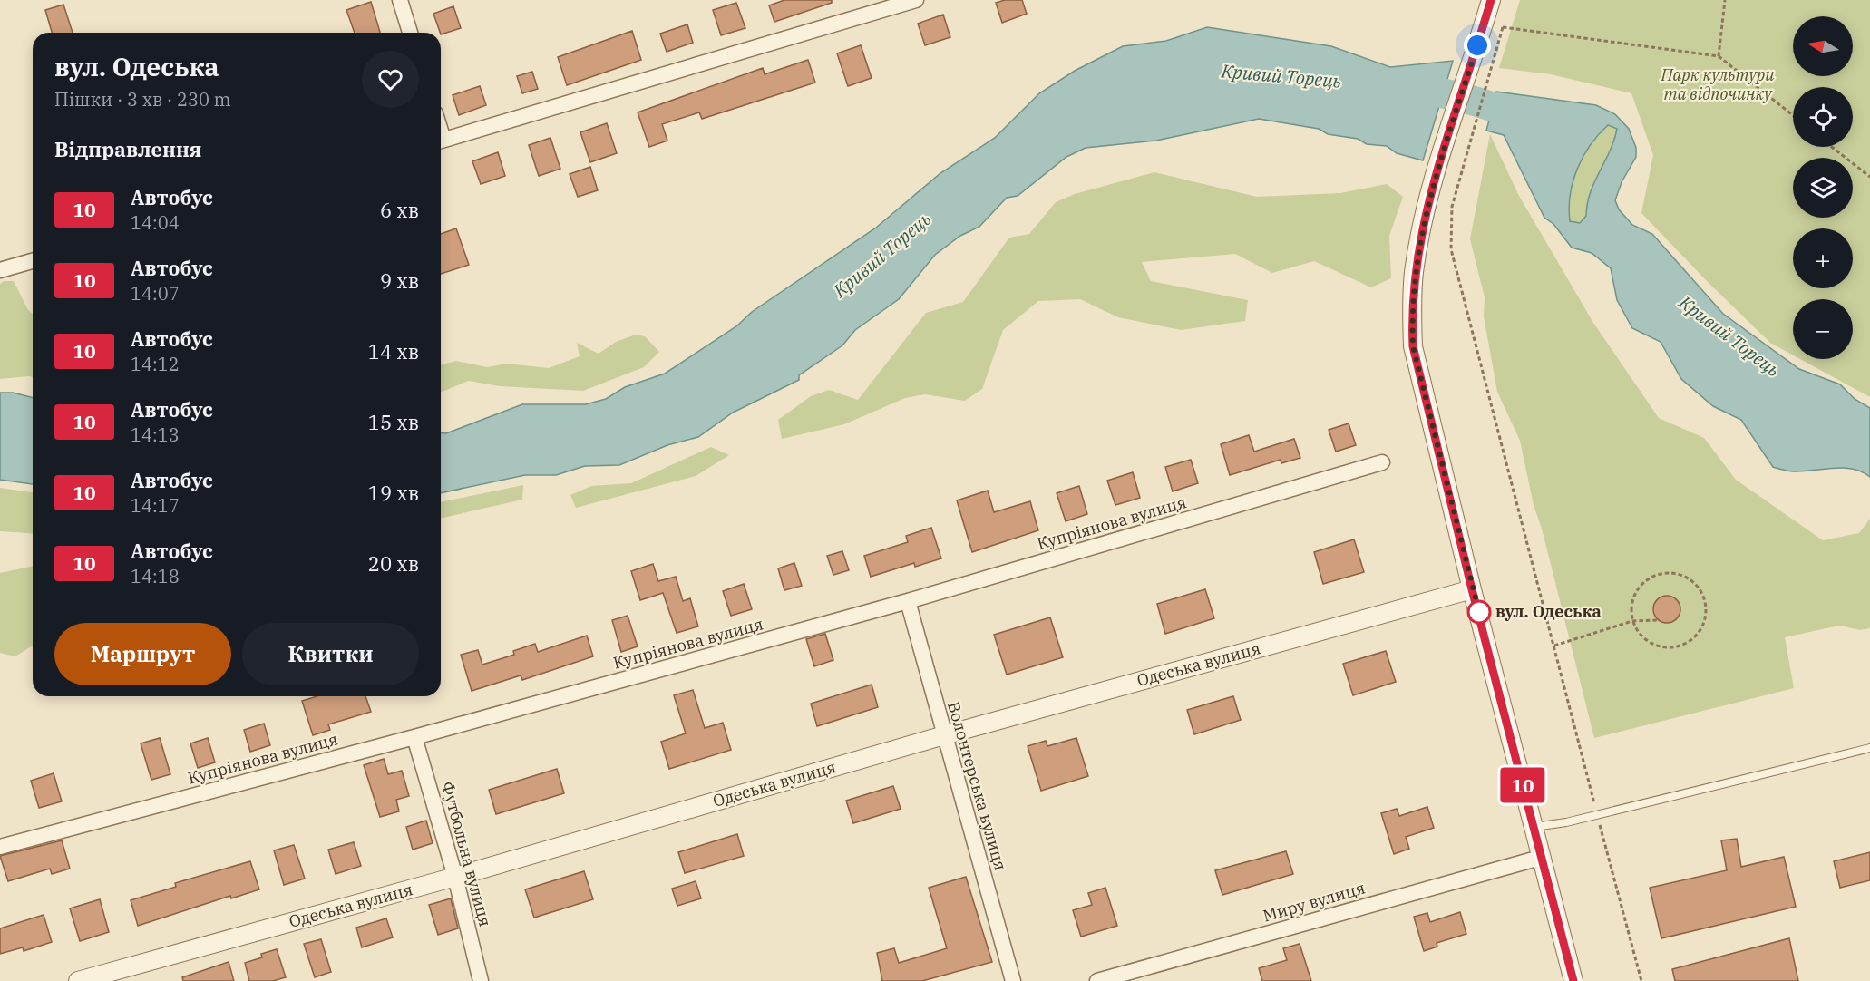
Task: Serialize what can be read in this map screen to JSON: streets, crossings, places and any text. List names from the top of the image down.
{
  "streets": {
    "street": [
      "Купріянова вулиця",
      "Одеська вулиця",
      "Волонтерська вулиця",
      "Футбольна вулиця",
      "Миру вулиця"
    ]
  },
  "crossings": [
    ["Купріянова вулиця", "Волонтерська вулиця"],
    ["Купріянова вулиця", "Футбольна вулиця"],
    ["Одеська вулиця", "Волонтерська вулиця"],
    ["Одеська вулиця", "Футбольна вулиця"]
  ],
  "water": ["Кривий Торець"],
  "parks": ["Парк культури та відпочинку"],
  "places": ["вул. Одеська"],
  "lines": ["bus line 10"],
  "north": "left",
  "page": {
    "on_map": "10",
    "map_buttons": ["+", "−"],
    "heading": [
      ["вул. Одеська", "Пішки · 3 хв · 230 m"],
      "Відправлення"
    ],
    "list": [
      {
        "mark": "10",
        "name": "Автобус",
        "note": "14:04",
        "value": "6 хв"
      },
      {
        "mark": "10",
        "name": "Автобус",
        "note": "14:07",
        "value": "9 хв"
      },
      {
        "mark": "10",
        "name": "Автобус",
        "note": "14:12",
        "value": "14 хв"
      },
      {
        "mark": "10",
        "name": "Автобус",
        "note": "14:13",
        "value": "15 хв"
      },
      {
        "mark": "10",
        "name": "Автобус",
        "note": "14:17",
        "value": "19 хв"
      },
      {
        "mark": "10",
        "name": "Автобус",
        "note": "14:18",
        "value": "20 хв"
      }
    ],
    "buttons": ["Маршрут", "Квитки"]
  }
}
